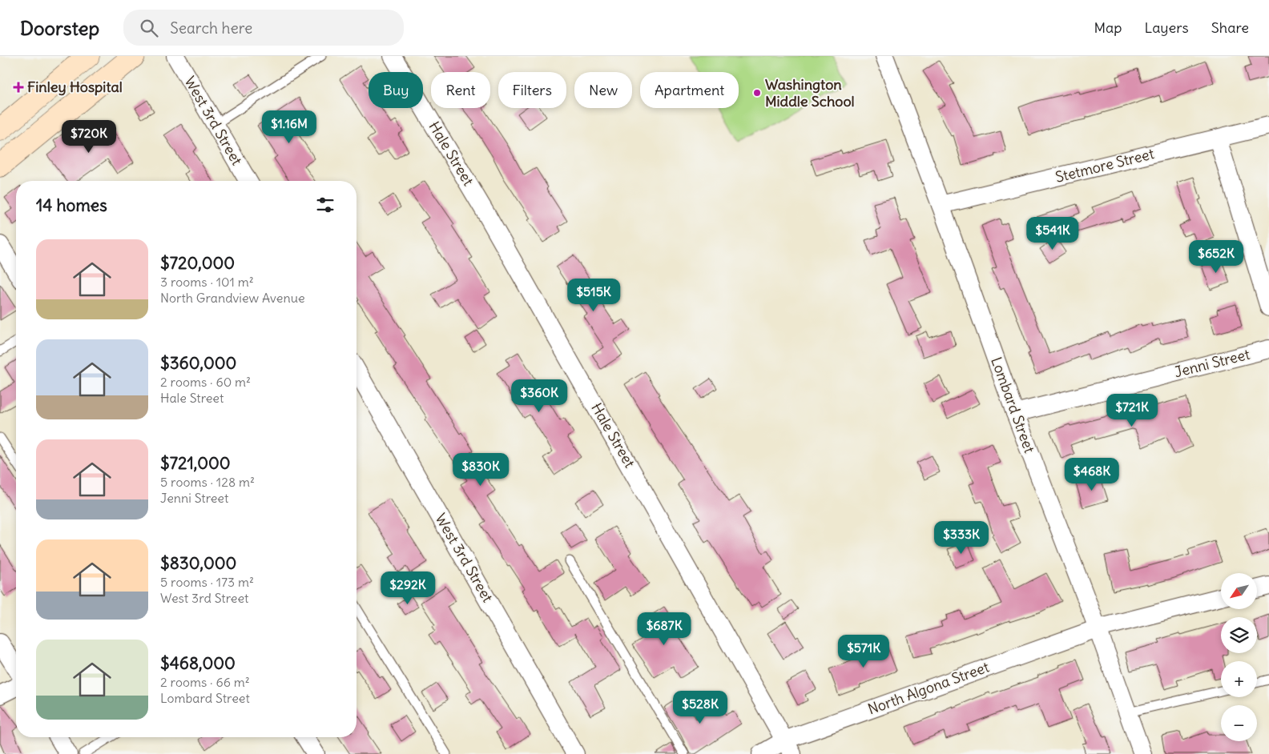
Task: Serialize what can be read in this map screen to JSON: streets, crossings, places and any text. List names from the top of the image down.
{
  "streets": {
    "street": [
      "West 3rd Street",
      "Hale Street",
      "Stetmore Street",
      "Jenni Street",
      "Lombard Street",
      "North Algona Street"
    ]
  },
  "crossings": [
    ["Hale Street", "North Algona Street"],
    ["Stetmore Street", "Lombard Street"],
    ["Jenni Street", "Lombard Street"],
    ["Lombard Street", "North Algona Street"]
  ],
  "places": {
    "health": ["Finley Hospital"],
    "other": ["Washington Middle School"]
  },
  "north": "bottom left",
  "page": {
    "header": "Doorstep",
    "search": "Search here",
    "nav": ["Map", "Layers", "Share"],
    "chip": [
      "Buy",
      "Rent",
      "Filters",
      "New",
      "Apartment"
    ],
    "price": [
      "$1.16M",
      "$720K",
      "$541K",
      "$652K",
      "$515K",
      "$360K",
      "$721K",
      "$830K",
      "$468K",
      "$333K",
      "$292K",
      "$687K",
      "$571K",
      "$528K"
    ],
    "heading": "14 homes",
    "list": [
      {
        "name": "$720,000",
        "note": "3 rooms · 101 m² · North Grandview Avenue"
      },
      {
        "name": "$360,000",
        "note": "2 rooms · 60 m² · Hale Street"
      },
      {
        "name": "$721,000",
        "note": "5 rooms · 128 m² · Jenni Street"
      },
      {
        "name": "$830,000",
        "note": "5 rooms · 173 m² · West 3rd Street"
      },
      {
        "name": "$468,000",
        "note": "2 rooms · 66 m² · Lombard Street"
      }
    ],
    "map_buttons": ["+", "−"]
  }
}
